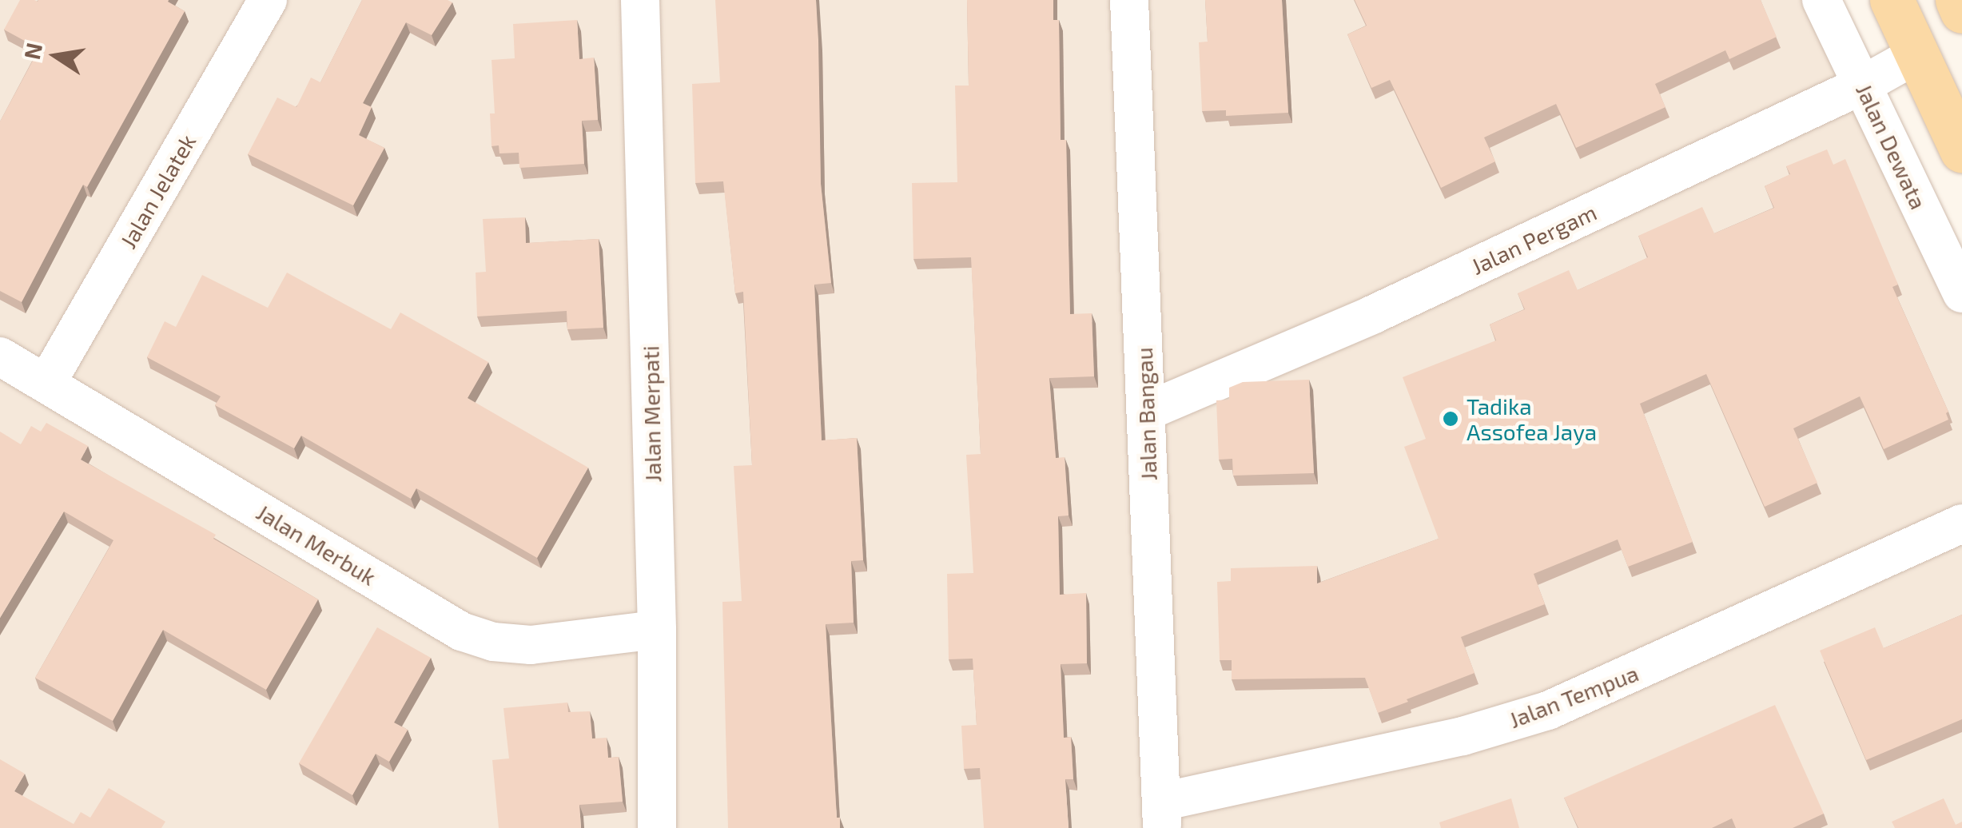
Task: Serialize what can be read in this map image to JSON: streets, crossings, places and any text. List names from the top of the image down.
{
  "streets": {
    "street": [
      "Jalan Dewata",
      "Jalan Jelatek",
      "Jalan Pergam",
      "Jalan Merpati",
      "Jalan Bangau",
      "Jalan Merbuk",
      "Jalan Tempua"
    ]
  },
  "crossings": [
    ["Jalan Dewata", "Jalan Pergam"],
    ["Jalan Jelatek", "Jalan Merbuk"],
    ["Jalan Pergam", "Jalan Bangau"],
    ["Jalan Merpati", "Jalan Merbuk"],
    ["Jalan Bangau", "Jalan Tempua"]
  ],
  "places": ["Tadika Assofea Jaya"],
  "north": "left"
}
